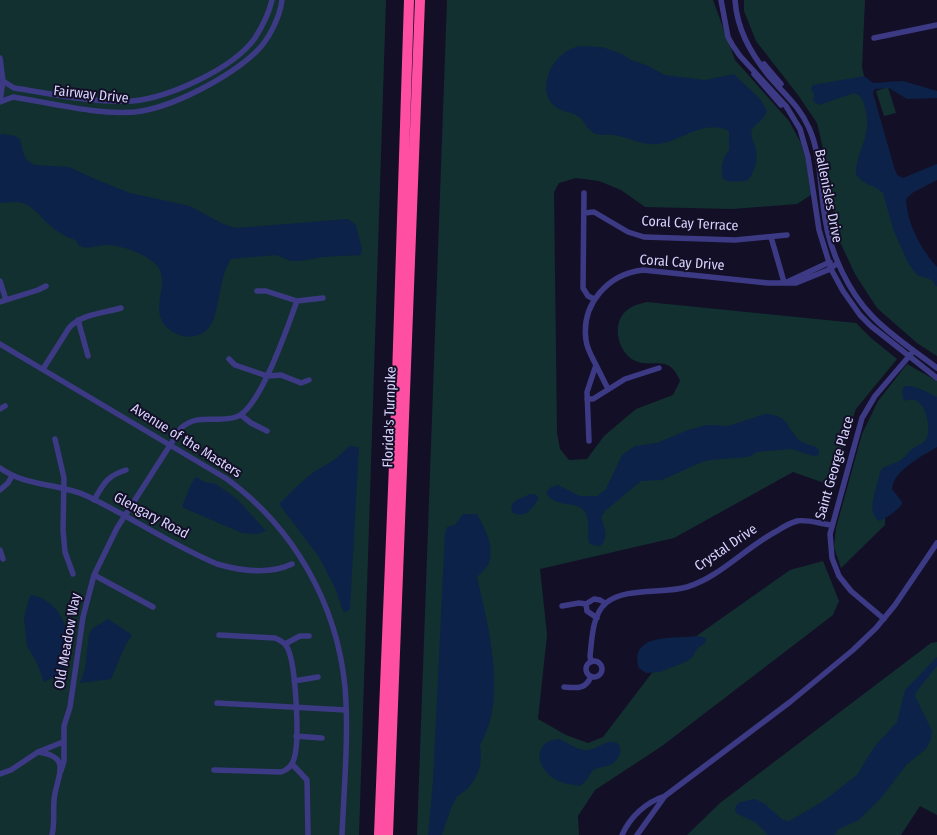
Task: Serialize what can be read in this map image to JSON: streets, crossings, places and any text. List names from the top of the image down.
{
  "streets": {
    "highway": ["Florida's Turnpike"],
    "street": [
      "Fairway Drive",
      "Ballenisles Drive",
      "Coral Cay Terrace",
      "Coral Cay Drive",
      "Avenue of the Masters",
      "Saint George Place",
      "Glengary Road",
      "Crystal Drive",
      "Old Meadow Way"
    ]
  },
  "crossings": [
    ["Ballenisles Drive", "Coral Cay Drive"],
    ["Ballenisles Drive", "Saint George Place"],
    ["Avenue of the Masters", "Old Meadow Way"],
    ["Saint George Place", "Crystal Drive"],
    ["Glengary Road", "Old Meadow Way"]
  ]
}
